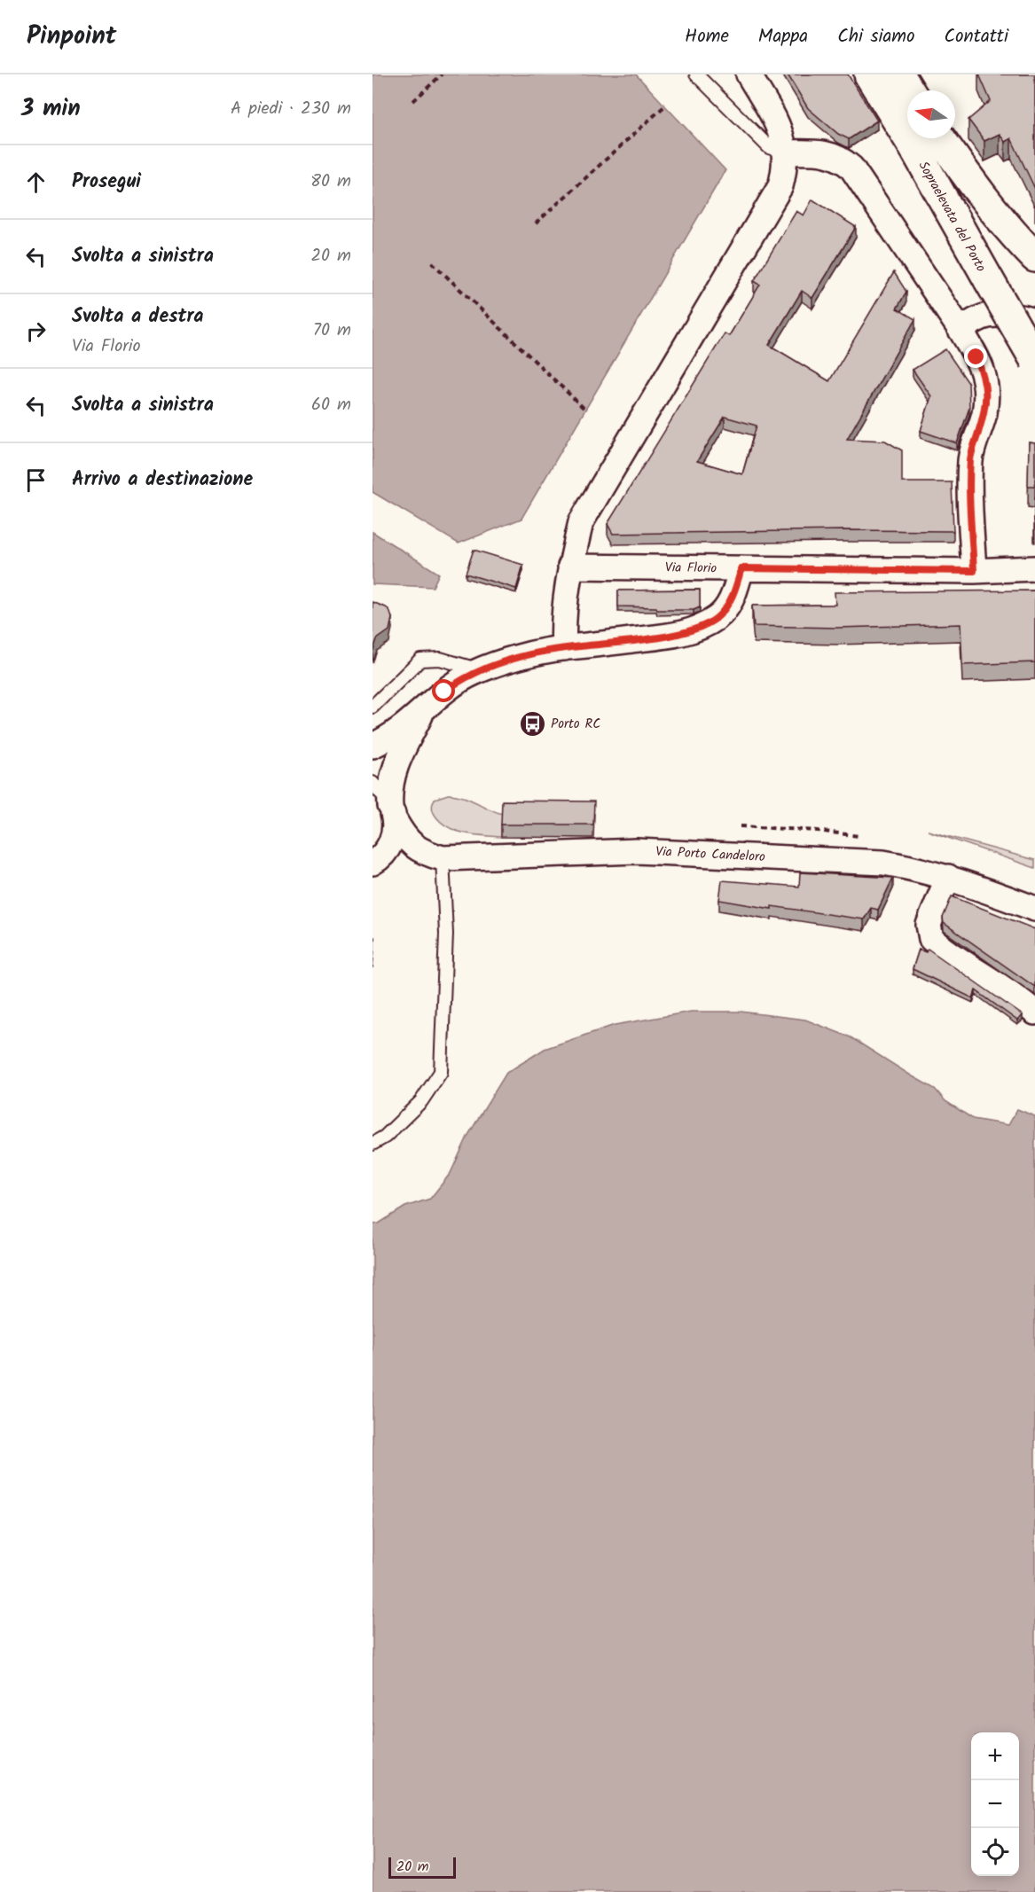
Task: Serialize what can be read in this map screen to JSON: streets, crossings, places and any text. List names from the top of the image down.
{
  "streets": {
    "main road": ["Sopraelevata del Porto"],
    "street": ["Via Florio", "Via Porto Candeloro"]
  },
  "places": {
    "bus stop": ["Porto RC"]
  },
  "scale_bar": "20 m",
  "north": "left",
  "page": {
    "header": "Pinpoint",
    "nav": [
      "Home",
      "Mappa",
      "Chi siamo",
      "Contatti"
    ],
    "heading": ["3 min", "A piedi · 230 m"],
    "list": [
      ["Prosegui", "80 m"],
      ["Svolta a sinistra", "20 m"],
      ["Svolta a destra", "Via Florio", "70 m"],
      ["Svolta a sinistra", "60 m"],
      "Arrivo a destinazione"
    ],
    "map_buttons": ["+", "−"],
    "scale": "20 m"
  }
}
